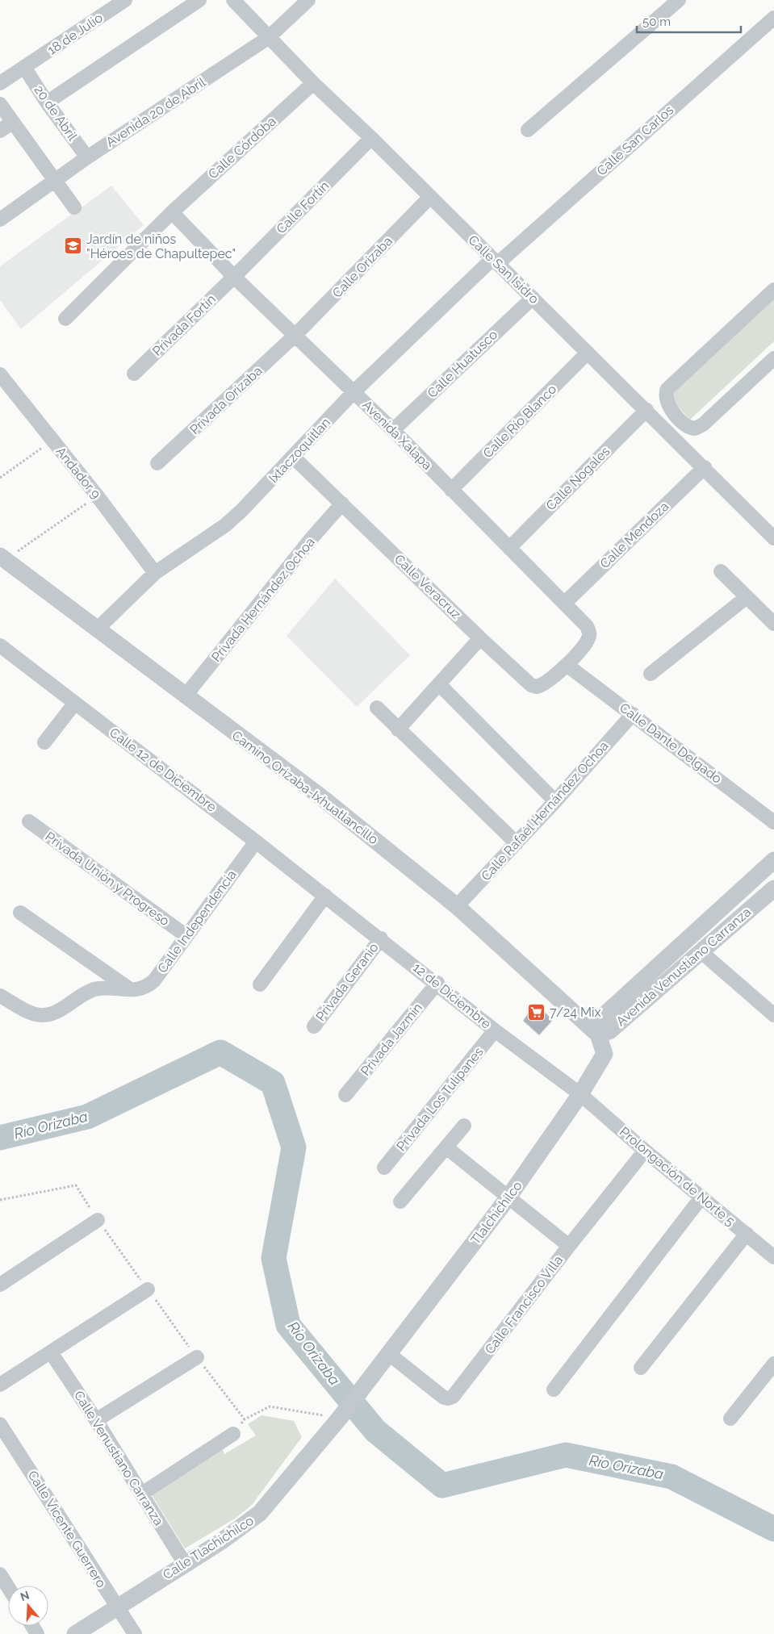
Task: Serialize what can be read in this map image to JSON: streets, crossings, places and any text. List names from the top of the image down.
{
  "streets": {
    "street": [
      "18 de Julio",
      "Avenida 20 de Abril",
      "20 de Abril",
      "Calle San Carlos",
      "Calle Córdoba",
      "Calle Fortín",
      "Calle Orizaba",
      "Calle San Isidro",
      "Privada Fortín",
      "Calle Huatusco",
      "Privada Orizaba",
      "Calle Río Blanco",
      "Avenida Xalapa",
      "Ixtaczoquitlan",
      "Andador 9",
      "Calle Nogales",
      "Calle Mendoza",
      "Calle Veracruz",
      "Privada Hernández Ochoa",
      "Calle Dante Delgado",
      "Calle 12 de Diciembre",
      "Camino Orizaba-Ixhuatlancillo",
      "Calle Rafaél Hernández Ochoa",
      "Privada Unión y Progreso",
      "Calle Independencia",
      "Avenida Venustiano Carranza",
      "Privada Geranio",
      "12 de Diciembre",
      "Privada Jazmín",
      "Privada Los Tulipanes",
      "Prolongación de Norte 5",
      "Tlalchichilco",
      "Calle Francisco Villa",
      "Calle Venustiano Carranza",
      "Calle Vicente Guerrero",
      "Calle Tlachichilco"
    ]
  },
  "crossings": [
    ["18 de Julio", "20 de Abril"],
    ["Avenida 20 de Abril", "20 de Abril"],
    ["Avenida 20 de Abril", "Calle San Isidro"],
    ["Calle San Carlos", "Calle San Isidro"],
    ["Calle San Carlos", "Ixtaczoquitlan"],
    ["Calle Córdoba", "Calle San Isidro"],
    ["Calle Córdoba", "Avenida Xalapa"],
    ["Calle Fortín", "Calle San Isidro"],
    ["Calle Fortín", "Privada Fortín"],
    ["Calle Fortín", "Avenida Xalapa"],
    ["Calle Orizaba", "Calle San Isidro"],
    ["Calle Orizaba", "Privada Orizaba"],
    ["Calle Orizaba", "Avenida Xalapa"],
    ["Calle San Isidro", "Calle Huatusco"],
    ["Calle San Isidro", "Calle Río Blanco"],
    ["Calle San Isidro", "Ixtaczoquitlan"],
    ["Calle San Isidro", "Calle Nogales"],
    ["Calle San Isidro", "Calle Mendoza"],
    ["Privada Fortín", "Avenida Xalapa"],
    ["Calle Huatusco", "Avenida Xalapa"],
    ["Privada Orizaba", "Avenida Xalapa"],
    ["Calle Río Blanco", "Avenida Xalapa"],
    ["Avenida Xalapa", "Ixtaczoquitlan"],
    ["Avenida Xalapa", "Calle Nogales"],
    ["Avenida Xalapa", "Calle Mendoza"],
    ["Avenida Xalapa", "Calle Veracruz"],
    ["Avenida Xalapa", "Calle Dante Delgado"],
    ["Ixtaczoquitlan", "Andador 9"],
    ["Ixtaczoquitlan", "Calle Veracruz"],
    ["Ixtaczoquitlan", "Camino Orizaba-Ixhuatlancillo"],
    ["Calle Veracruz", "Privada Hernández Ochoa"],
    ["Calle Veracruz", "Calle Dante Delgado"],
    ["Privada Hernández Ochoa", "Camino Orizaba-Ixhuatlancillo"],
    ["Calle Dante Delgado", "Calle Rafaél Hernández Ochoa"],
    ["Calle 12 de Diciembre", "Calle Independencia"],
    ["Calle 12 de Diciembre", "12 de Diciembre"],
    ["Camino Orizaba-Ixhuatlancillo", "Calle Rafaél Hernández Ochoa"],
    ["Camino Orizaba-Ixhuatlancillo", "Avenida Venustiano Carranza"],
    ["Camino Orizaba-Ixhuatlancillo", "Tlalchichilco"],
    ["Privada Unión y Progreso", "Calle Independencia"],
    ["Avenida Venustiano Carranza", "Tlalchichilco"],
    ["Privada Geranio", "12 de Diciembre"],
    ["12 de Diciembre", "Privada Jazmín"],
    ["12 de Diciembre", "Privada Los Tulipanes"],
    ["12 de Diciembre", "Prolongación de Norte 5"],
    ["12 de Diciembre", "Tlalchichilco"],
    ["Prolongación de Norte 5", "Tlalchichilco"],
    ["Prolongación de Norte 5", "Calle Francisco Villa"],
    ["Tlalchichilco", "Calle Francisco Villa"],
    ["Tlalchichilco", "Calle Tlachichilco"],
    ["Calle Venustiano Carranza", "Calle Tlachichilco"],
    ["Calle Vicente Guerrero", "Calle Tlachichilco"]
  ],
  "water": ["Río Orizaba"],
  "places": {
    "school or university": ["Jardín de niños \"Héroes de Chapultepec\""],
    "supermarket": ["7/24 Mix"]
  },
  "scale_bar": "50 m",
  "north": "top"
}
